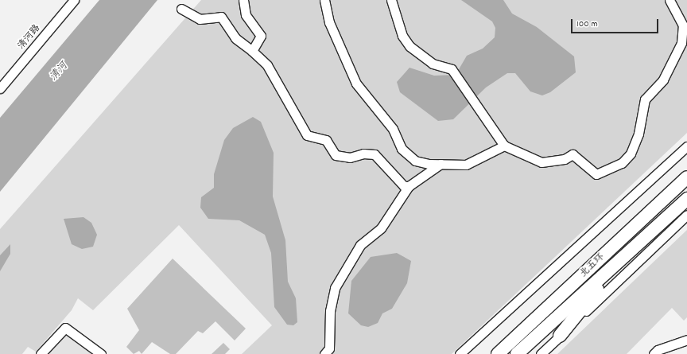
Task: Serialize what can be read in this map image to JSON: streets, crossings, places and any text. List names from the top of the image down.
{
  "streets": {
    "highway": ["北五环"],
    "street": ["清河路"]
  },
  "water": ["清河"],
  "scale_bar": "100 m"
}
